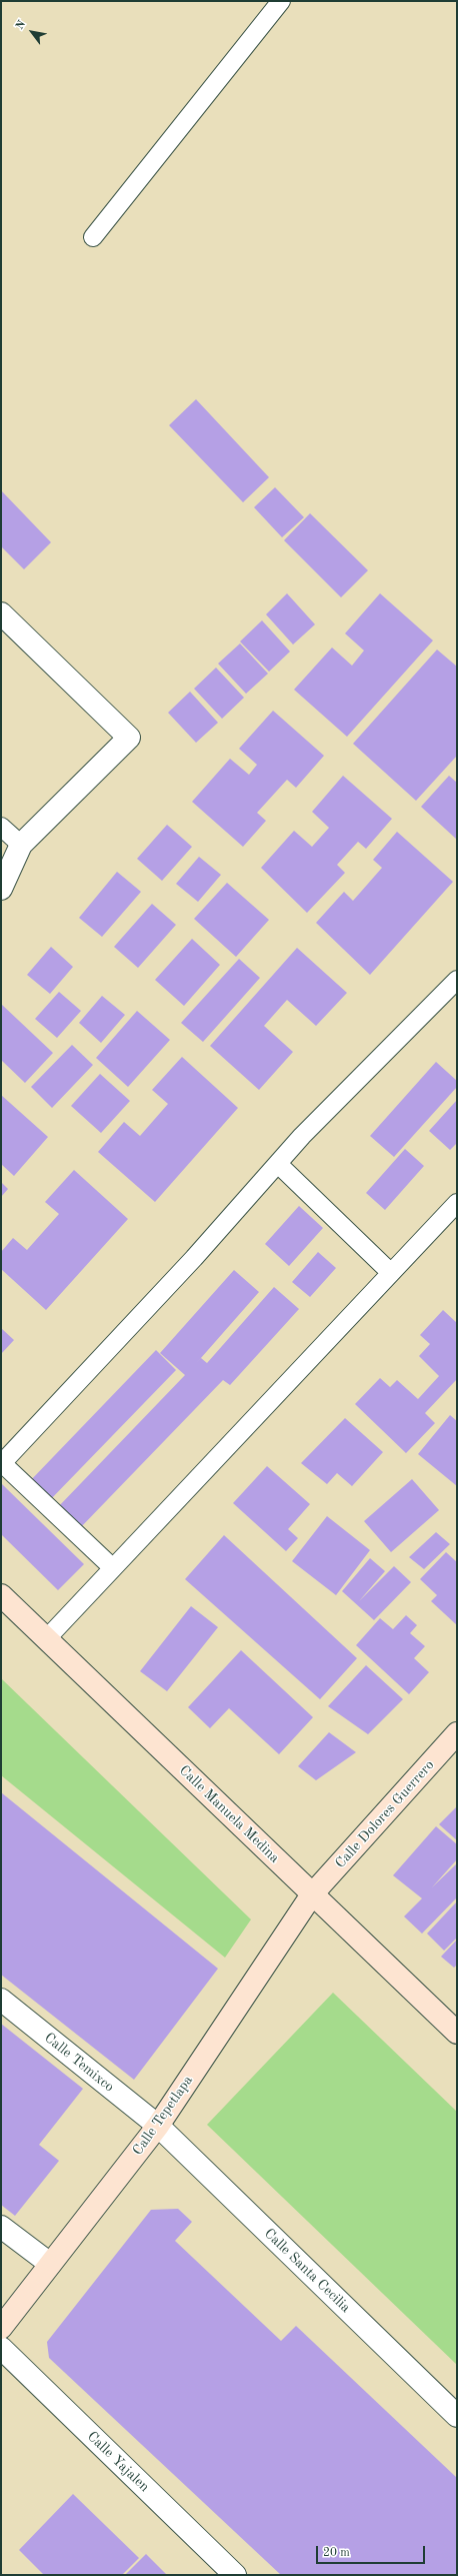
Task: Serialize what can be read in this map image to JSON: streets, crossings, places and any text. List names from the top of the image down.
{
  "streets": {
    "street": [
      "Calle Manuela Medina",
      "Calle Dolores Guerrero",
      "Calle Temixco",
      "Calle Tepetlapa",
      "Calle Santa Cecilia",
      "Calle Yajalen"
    ]
  },
  "crossings": [
    ["Calle Manuela Medina", "Calle Dolores Guerrero"],
    ["Calle Manuela Medina", "Calle Tepetlapa"],
    ["Calle Dolores Guerrero", "Calle Tepetlapa"],
    ["Calle Temixco", "Calle Tepetlapa"],
    ["Calle Temixco", "Calle Santa Cecilia"],
    ["Calle Tepetlapa", "Calle Santa Cecilia"]
  ],
  "scale_bar": "20 m",
  "north": "top left"
}
